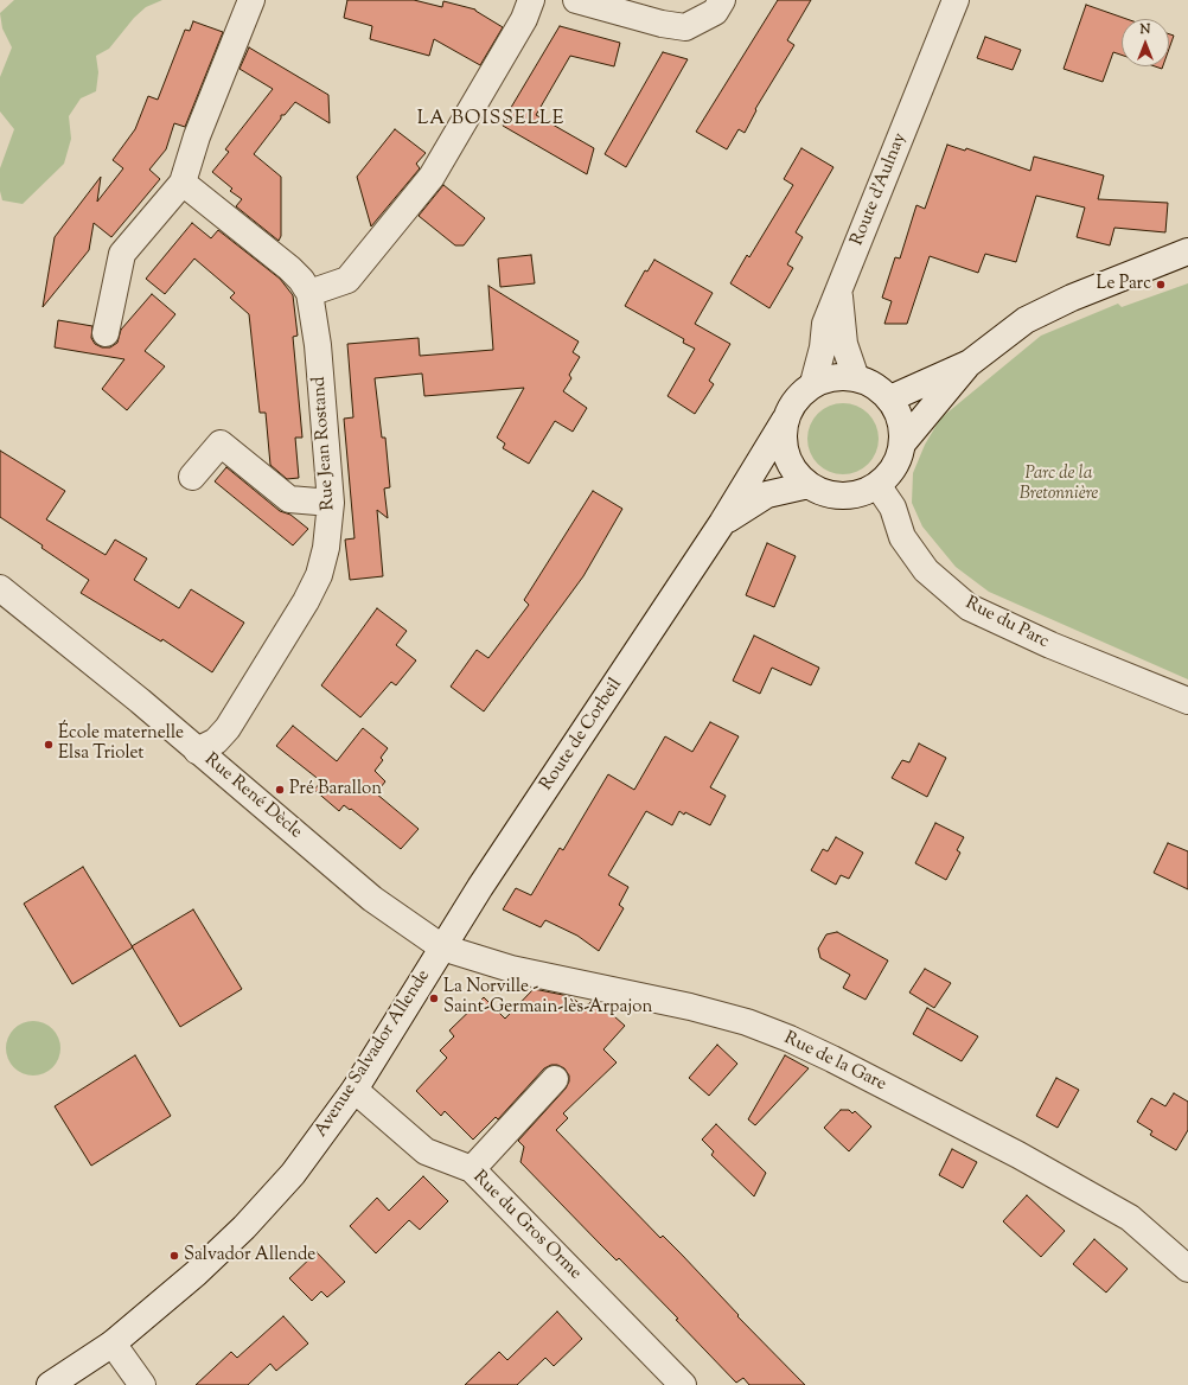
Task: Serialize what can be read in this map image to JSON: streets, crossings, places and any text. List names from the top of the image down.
{
  "streets": {
    "street": [
      "Route d'Aulnay",
      "Rue Jean Rostand",
      "Rue du Parc",
      "Route de Corbeil",
      "Rue René Dècle",
      "Avenue Salvador Allende",
      "Rue de la Gare",
      "Rue du Gros Orme"
    ]
  },
  "crossings": [
    ["Route d'Aulnay", "Rue du Parc"],
    ["Route d'Aulnay", "Route de Corbeil"],
    ["Rue Jean Rostand", "Rue René Dècle"],
    ["Rue du Parc", "Route de Corbeil"],
    ["Route de Corbeil", "Rue René Dècle"],
    ["Route de Corbeil", "Avenue Salvador Allende"],
    ["Route de Corbeil", "Rue de la Gare"],
    ["Rue René Dècle", "Avenue Salvador Allende"],
    ["Rue René Dècle", "Rue de la Gare"],
    ["Avenue Salvador Allende", "Rue de la Gare"],
    ["Avenue Salvador Allende", "Rue du Gros Orme"]
  ],
  "districts": ["LA BOISSELLE"],
  "parks": ["Parc de la Bretonnière"],
  "places": [
    "Le Parc",
    "École maternelle Elsa Triolet",
    "Pré Barallon",
    "La Norville - Saint-Germain-lès-Arpajon",
    "Salvador Allende"
  ],
  "north": "top"
}
